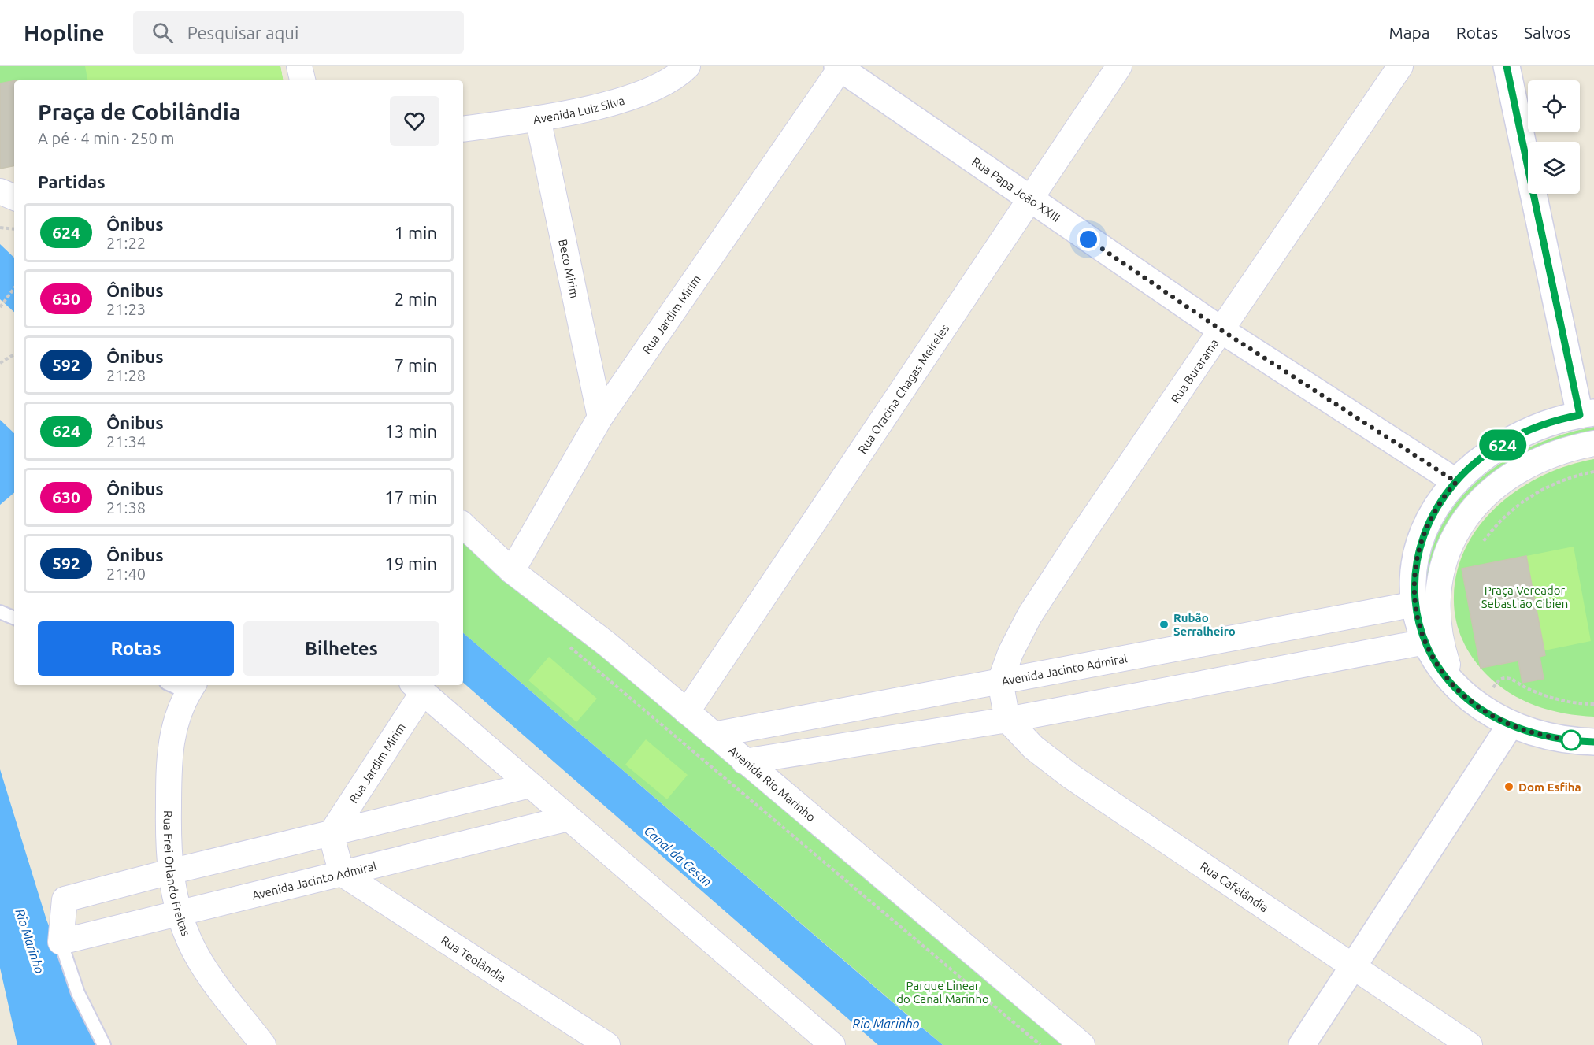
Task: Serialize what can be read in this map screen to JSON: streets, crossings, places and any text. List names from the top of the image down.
{
  "streets": {
    "street": [
      "Avenida Luiz Silva",
      "Rua Papa João XXIII",
      "Beco Mirim",
      "Rua Jardim Mirim",
      "Rua Burarama",
      "Rua Oracina Chagas Meireles",
      "Avenida Jacinto Admiral",
      "Avenida Rio Marinho",
      "Rua Frei Orlando Freitas",
      "Rua Cafelândia",
      "Rua Teolândia"
    ]
  },
  "crossings": [
    ["Avenida Luiz Silva", "Beco Mirim"],
    ["Rua Papa João XXIII", "Rua Jardim Mirim"],
    ["Rua Papa João XXIII", "Rua Burarama"],
    ["Rua Papa João XXIII", "Rua Oracina Chagas Meireles"],
    ["Beco Mirim", "Rua Jardim Mirim"],
    ["Rua Jardim Mirim", "Avenida Rio Marinho"],
    ["Rua Burarama", "Avenida Jacinto Admiral"],
    ["Rua Oracina Chagas Meireles", "Avenida Rio Marinho"],
    ["Avenida Jacinto Admiral", "Avenida Rio Marinho"],
    ["Avenida Jacinto Admiral", "Rua Frei Orlando Freitas"],
    ["Avenida Jacinto Admiral", "Rua Teolândia"]
  ],
  "water": ["Canal da Cesan", "Rio Marinho"],
  "parks": ["Praça Vereador Sebastião Cibien", "Parque Linear do Canal Marinho"],
  "places": ["Rubão Serralheiro", "Dom Esfiha"],
  "lines": ["bus line 624"],
  "page": {
    "header": "Hopline",
    "search": "Pesquisar aqui",
    "nav": ["Mapa", "Rotas", "Salvos"],
    "on_map": "624",
    "heading": [
      ["Praça de Cobilândia", "A pé · 4 min · 250 m"],
      "Partidas"
    ],
    "list": [
      {
        "mark": "624",
        "name": "Ônibus",
        "note": "21:22",
        "value": "1 min"
      },
      {
        "mark": "630",
        "name": "Ônibus",
        "note": "21:23",
        "value": "2 min"
      },
      {
        "mark": "592",
        "name": "Ônibus",
        "note": "21:28",
        "value": "7 min"
      },
      {
        "mark": "624",
        "name": "Ônibus",
        "note": "21:34",
        "value": "13 min"
      },
      {
        "mark": "630",
        "name": "Ônibus",
        "note": "21:38",
        "value": "17 min"
      },
      {
        "mark": "592",
        "name": "Ônibus",
        "note": "21:40",
        "value": "19 min"
      }
    ],
    "buttons": ["Rotas", "Bilhetes"]
  }
}
